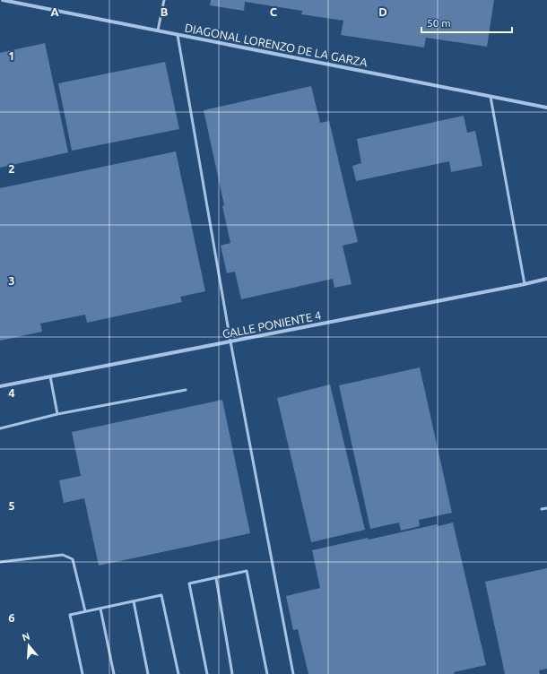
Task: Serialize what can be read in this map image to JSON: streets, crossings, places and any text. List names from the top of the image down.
{
  "streets": {
    "street": ["DIAGONAL LORENZO DE LA GARZA", "CALLE PONIENTE 4"]
  },
  "scale_bar": "50 m",
  "north": "top",
  "grid": {
    "columns": [
      "A",
      "B",
      "C",
      "D"
    ],
    "rows": [
      "1",
      "2",
      "3",
      "4",
      "5",
      "6"
    ]
  }
}
